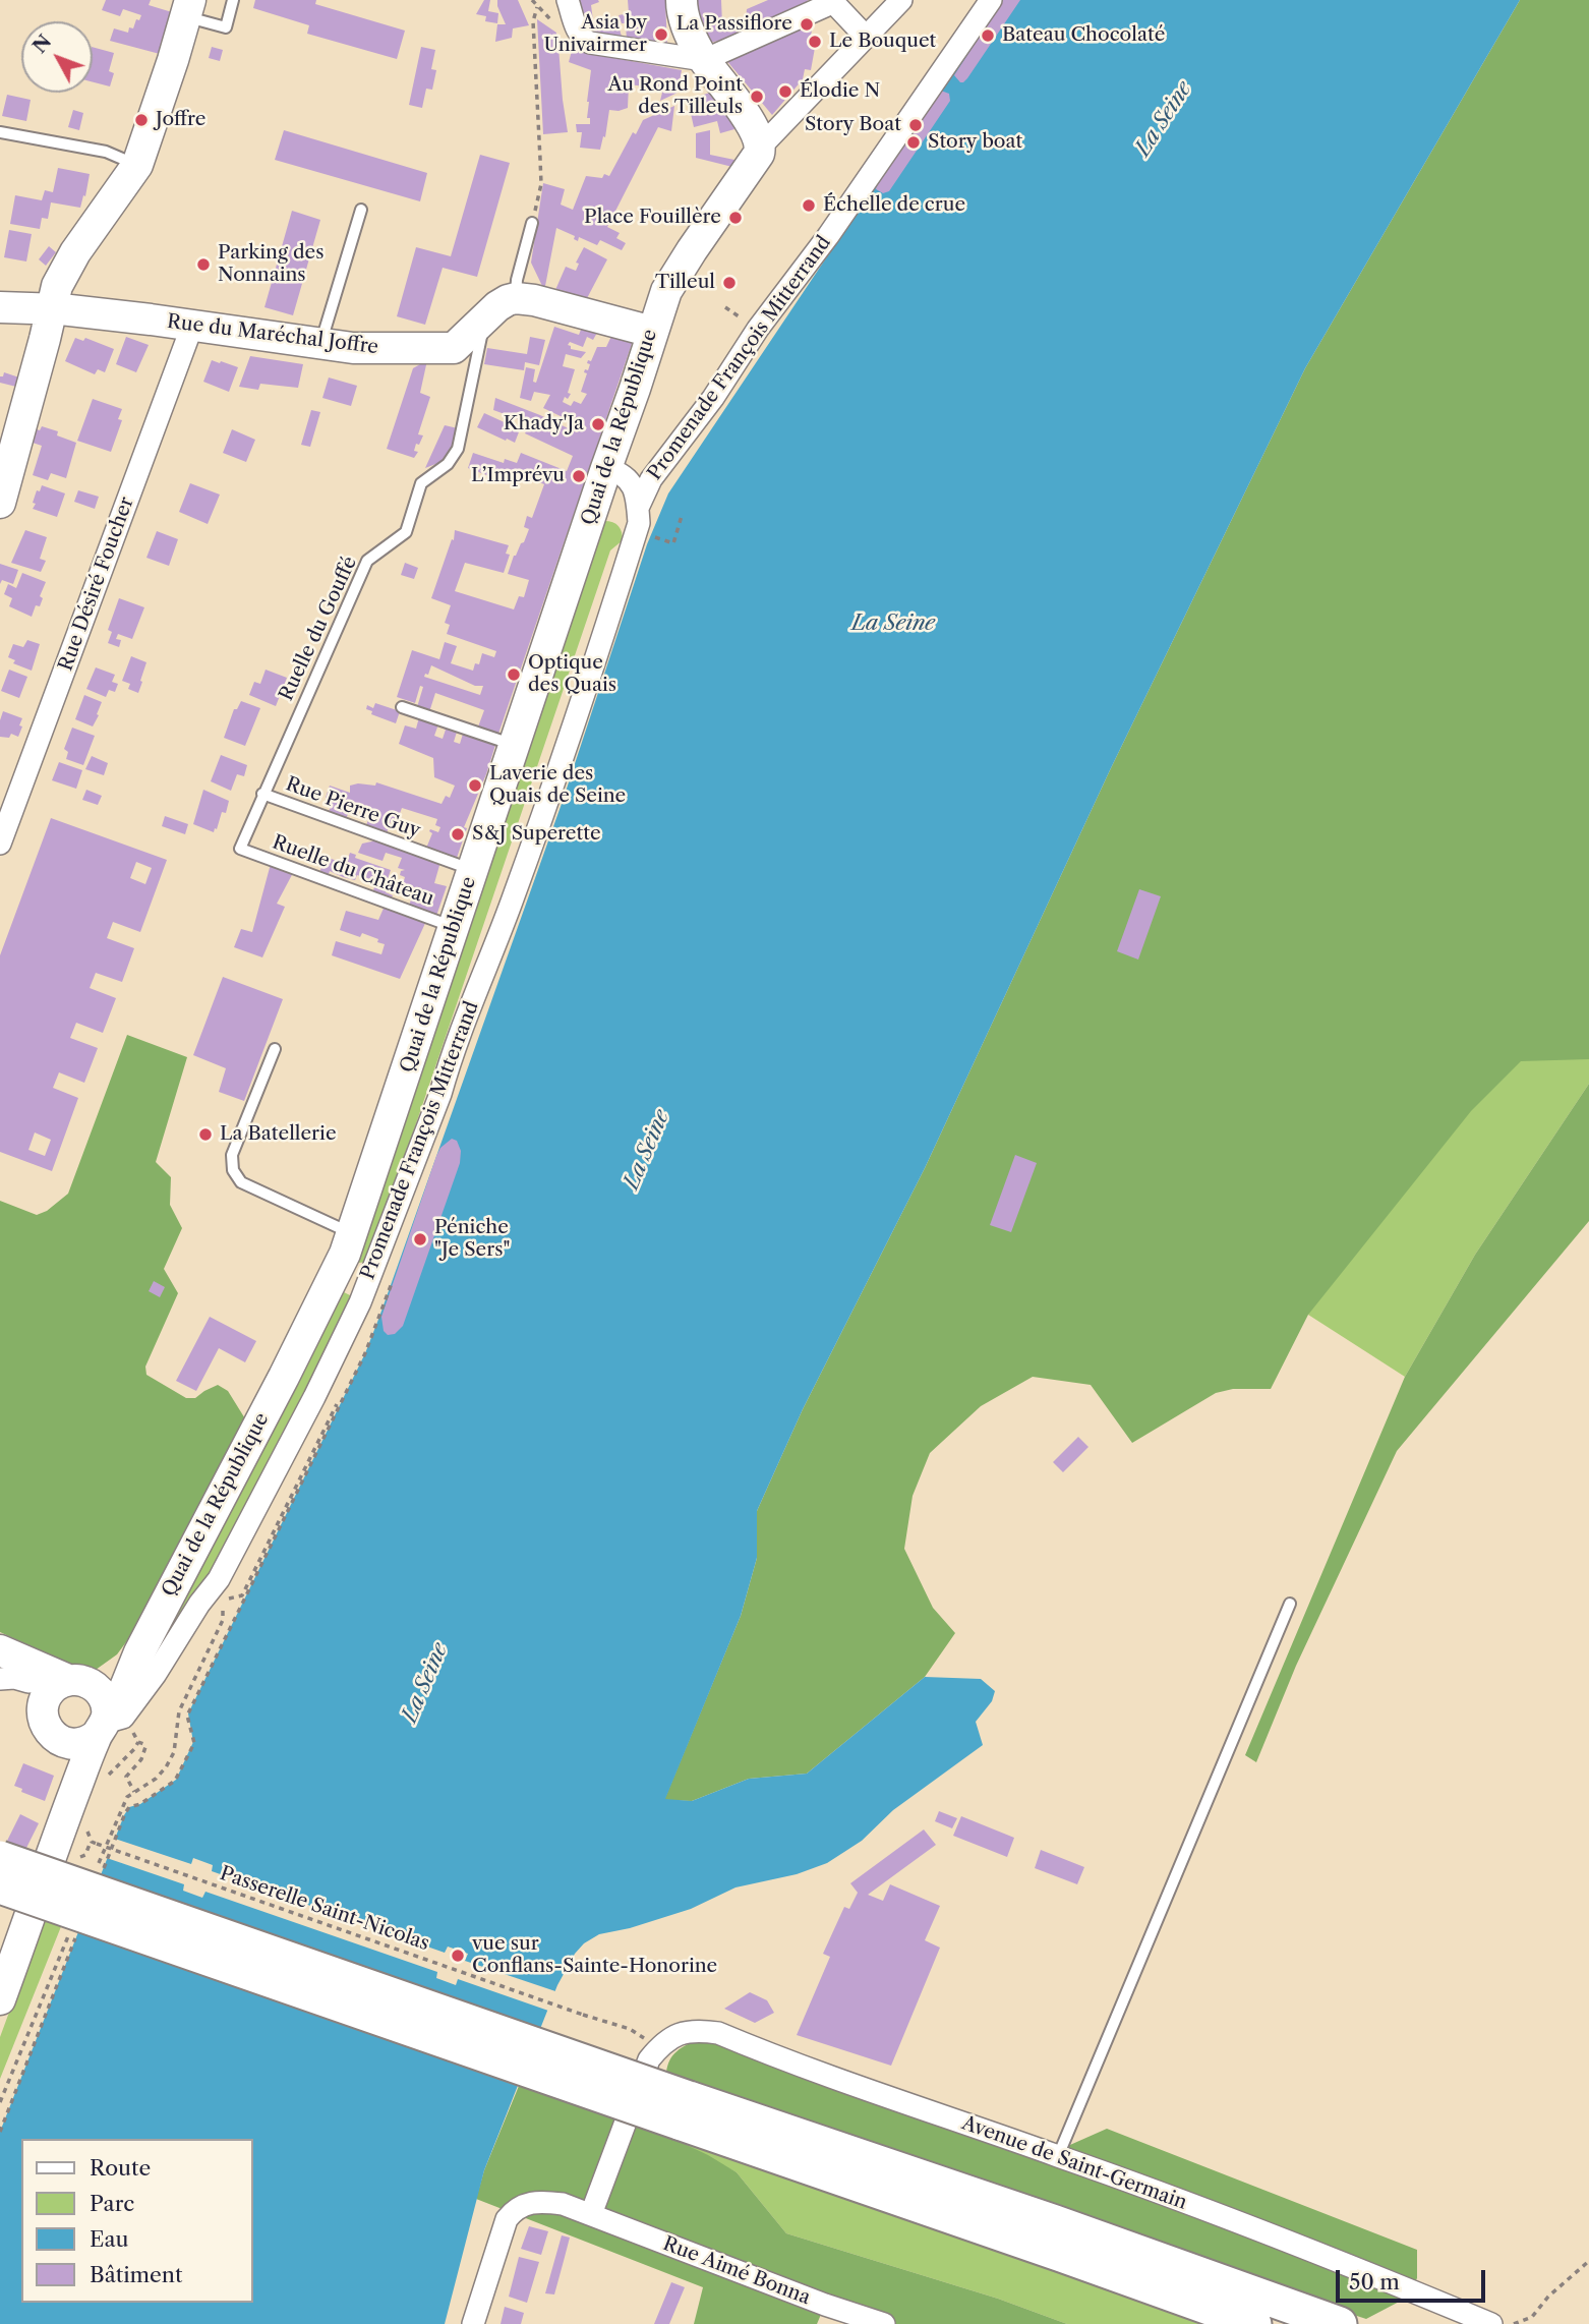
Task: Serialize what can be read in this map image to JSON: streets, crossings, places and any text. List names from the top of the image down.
{
  "streets": {
    "main road": ["Rue du Maréchal Joffre", "Quai de la République"],
    "street": [
      "Promenade François Mitterrand",
      "Rue Désiré Foucher",
      "Avenue de Saint-Germain",
      "Rue Aimé Bonna"
    ],
    "lane": ["Ruelle du Gouffé", "Rue Pierre Guy", "Ruelle du Château"],
    "path": ["Passerelle Saint-Nicolas"]
  },
  "crossings": [
    ["Rue du Maréchal Joffre", "Rue Désiré Foucher"],
    ["Rue du Maréchal Joffre", "Ruelle du Gouffé"],
    ["Promenade François Mitterrand", "Quai de la République"],
    ["Quai de la République", "Rue Pierre Guy"],
    ["Quai de la République", "Ruelle du Château"],
    ["Ruelle du Gouffé", "Rue Pierre Guy"],
    ["Ruelle du Gouffé", "Ruelle du Château"],
    ["Passerelle Saint-Nicolas", "Avenue de Saint-Germain"]
  ],
  "water": ["La Seine"],
  "places": [
    "La Passiflore",
    "Asia by Univairmer",
    "Bateau Chocolaté",
    "Le Bouquet",
    "Élodie N",
    "Au Rond Point des Tilleuls",
    "Joffre",
    "Story Boat",
    "Story boat",
    "Échelle de crue",
    "Place Fouillère",
    "Parking des Nonnains",
    "Tilleul",
    "Khady'Ja",
    "L’Imprévu",
    "Optique des Quais",
    "Laverie des Quais de Seine",
    "S&J Superette",
    "La Batellerie",
    "Péniche \"Je Sers\"",
    "vue sur Conflans-Sainte-Honorine"
  ],
  "legend": [
    "Route",
    "Parc",
    "Eau",
    "Bâtiment"
  ],
  "scale_bar": "50 m",
  "north": "top left"
}
